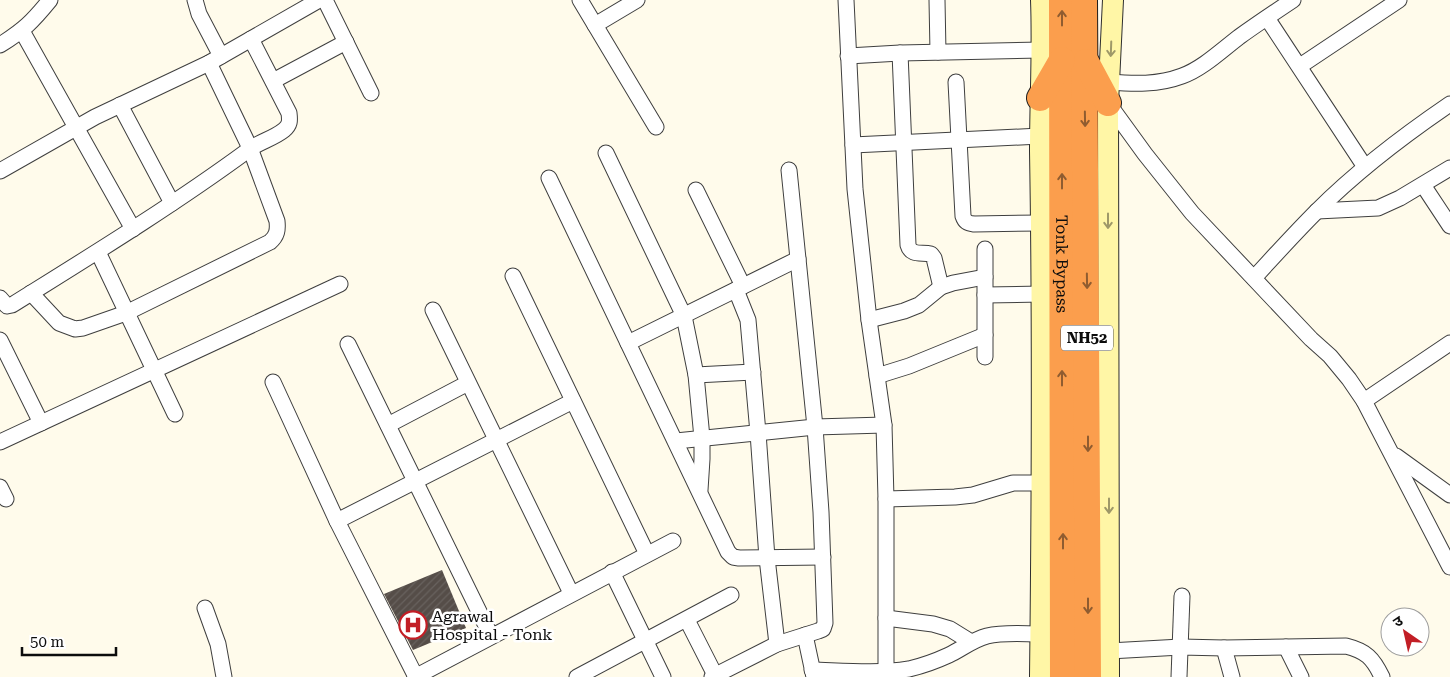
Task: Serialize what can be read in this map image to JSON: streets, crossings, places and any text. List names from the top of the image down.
{
  "streets": {
    "highway": ["Tonk Bypass", "NH52"]
  },
  "crossings": [
    ["Tonk Bypass", "NH52"]
  ],
  "places": {
    "hospital": ["Agrawal Hospital - Tonk"]
  },
  "scale_bar": "50 m",
  "north": "top left"
}
